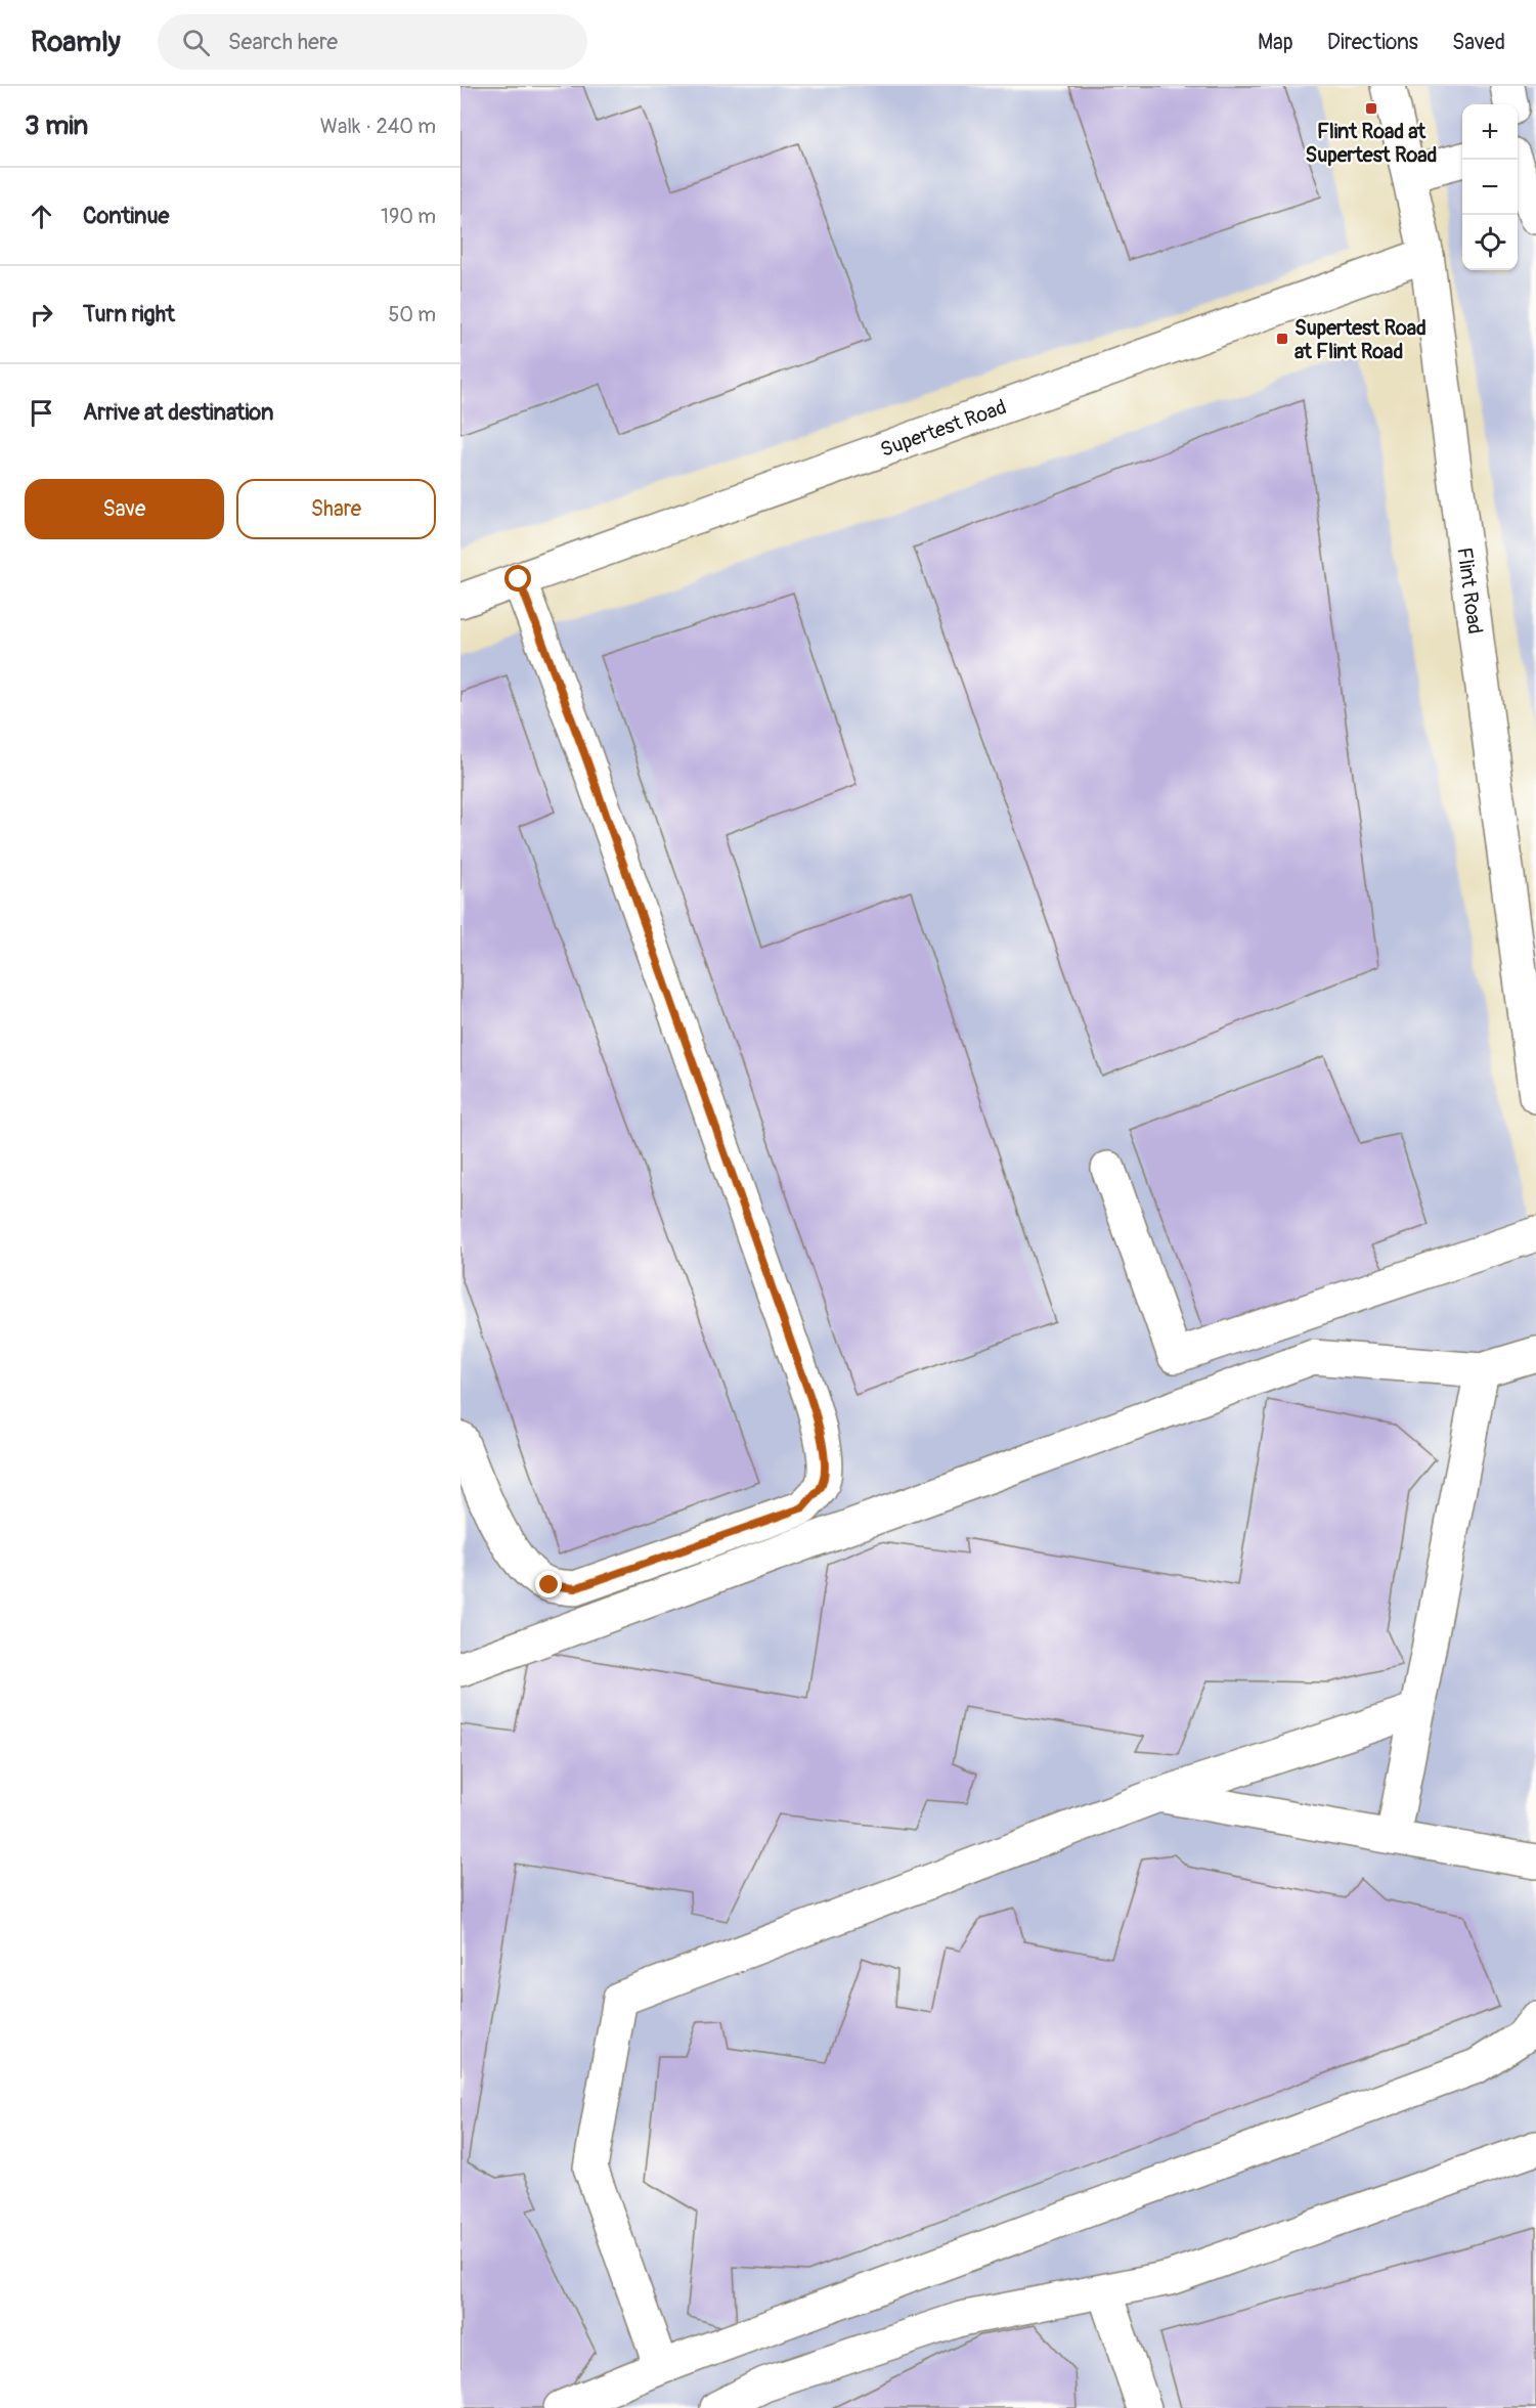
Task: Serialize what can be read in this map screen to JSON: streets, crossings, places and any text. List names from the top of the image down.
{
  "streets": {
    "street": ["Supertest Road", "Flint Road"]
  },
  "crossings": [
    ["Supertest Road", "Flint Road"]
  ],
  "places": {
    "transit": ["Flint Road at Supertest Road", "Supertest Road at Flint Road"]
  },
  "page": {
    "header": "Roamly",
    "search": "Search here",
    "nav": ["Map", "Directions", "Saved"],
    "heading": ["3 min", "Walk · 240 m"],
    "map_buttons": ["+", "−"],
    "list": [
      ["Continue", "190 m"],
      ["Turn right", "50 m"],
      "Arrive at destination"
    ],
    "buttons": ["Save", "Share"]
  }
}
